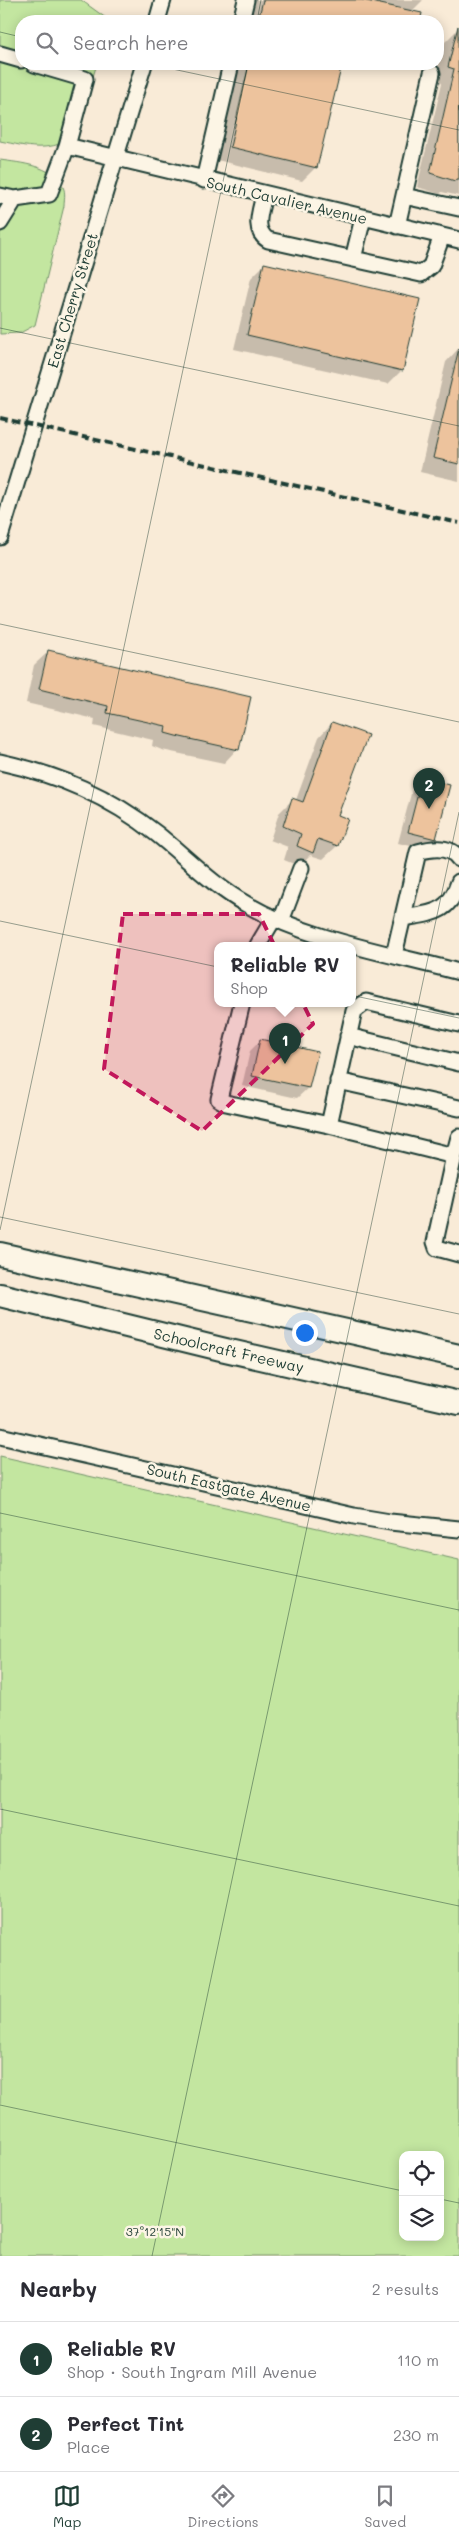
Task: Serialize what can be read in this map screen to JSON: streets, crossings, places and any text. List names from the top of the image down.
{
  "streets": {
    "highway": ["Schoolcraft Freeway"],
    "street": ["South Cavalier Avenue", "East Cherry Street", "South Eastgate Avenue"]
  },
  "crossings": [
    ["South Cavalier Avenue", "East Cherry Street"]
  ],
  "page": {
    "search": "Search here",
    "pins": ["2", "1"],
    "popup": ["Reliable RV", "Shop"],
    "heading": ["Nearby", "2 results"],
    "list": [
      {
        "mark": "1",
        "name": "Reliable RV",
        "note": "Shop · South Ingram Mill Avenue",
        "value": "110 m"
      },
      {
        "mark": "2",
        "name": "Perfect Tint",
        "note": "Place",
        "value": "230 m"
      }
    ],
    "nav": ["Map", "Directions", "Saved"]
  },
  "coordinates": ["37°12'15\"N"]
}
